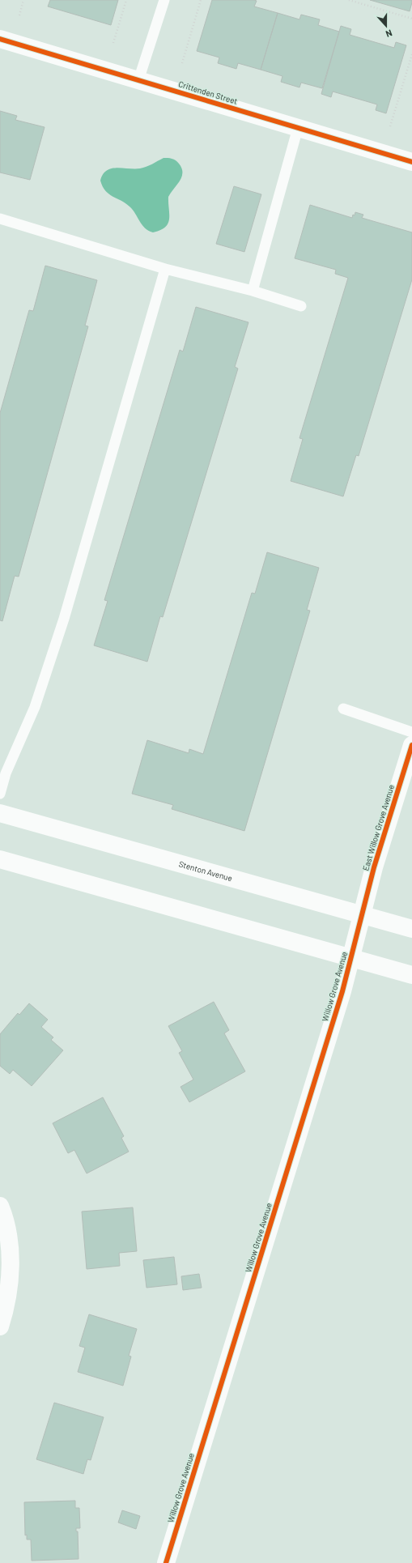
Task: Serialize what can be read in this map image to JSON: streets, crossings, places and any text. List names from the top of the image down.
{
  "streets": {
    "street": [
      "Crittenden Street",
      "East Willow Grove Avenue",
      "Stenton Avenue",
      "Willow Grove Avenue"
    ]
  },
  "crossings": [
    ["East Willow Grove Avenue", "Stenton Avenue"],
    ["East Willow Grove Avenue", "Willow Grove Avenue"],
    ["Stenton Avenue", "Willow Grove Avenue"]
  ],
  "north": "bottom"
}
